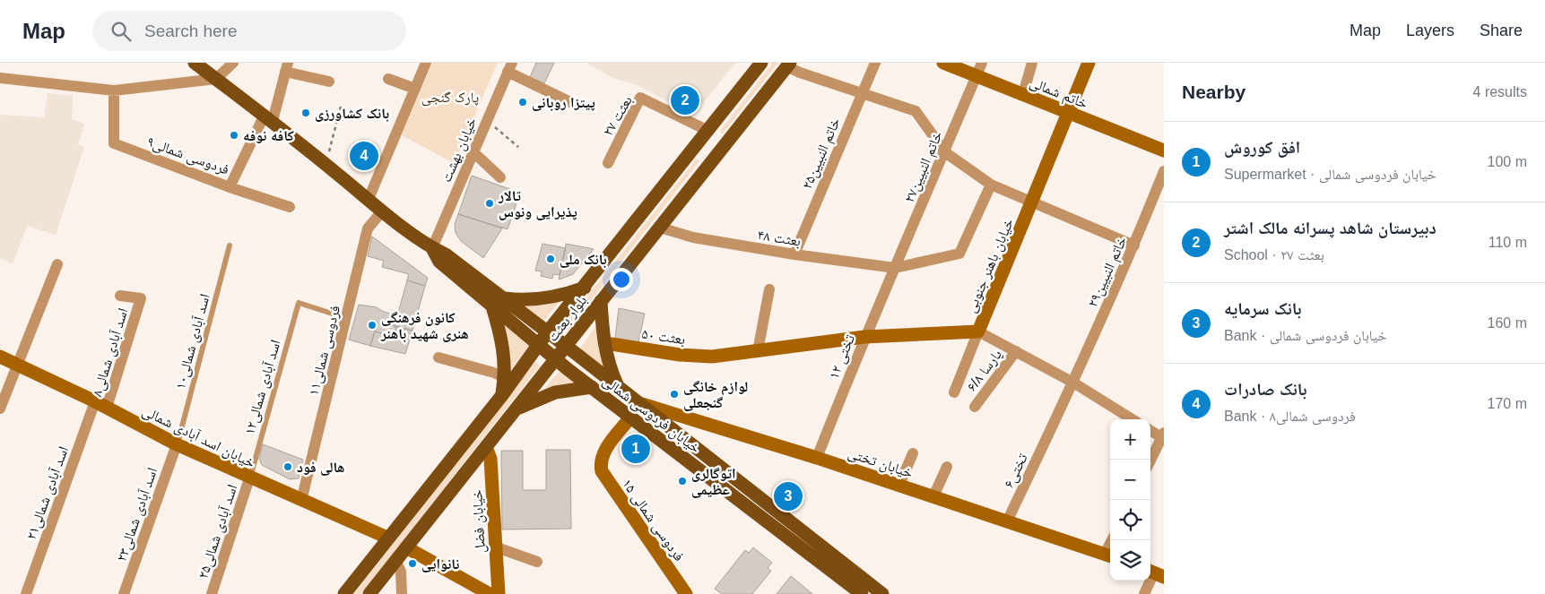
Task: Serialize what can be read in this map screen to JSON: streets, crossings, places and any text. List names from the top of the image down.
{
  "streets": {
    "main road": ["بلوار بعثت", "خیابان فردوسی شمالی"],
    "street": [
      "خاتم شمالی",
      "بعثت ۲۷",
      "خیابان بهشت",
      "خاتم النبیین۲۵",
      "فردوسی شمالی۹",
      "خاتم النبیین۲۷",
      "بعثت ۴۸",
      "خیابان باهنر جنوبی",
      "خاتم النبیین۲۹",
      "بعثت ۵۰",
      "فردوسی شمالی۱۱",
      "اسد آبادی شمالی۸",
      "تختی ۱۲",
      "پارسا ۶/۸",
      "خیابان اسد آبادی شمالی",
      "خیابان تختی",
      "تختی۶",
      "اسد آبادی شمالی۲۱",
      "اسد آبادی شمالی۲۳",
      "فردوسی شمالی ۱۵",
      "خیابان فضل",
      "اسد آبادی شمالی۲۵"
    ],
    "lane": ["اسد آبادی شمالی۱۰", "اسد آبادی شمالی۱۲"]
  },
  "crossings": [
    ["خاتم شمالی", "خاتم النبیین۲۷"],
    ["خاتم شمالی", "خیابان باهنر جنوبی"],
    ["بعثت ۲۷", "بلوار بعثت"],
    ["خیابان بهشت", "خیابان فردوسی شمالی"],
    ["خاتم النبیین۲۵", "بعثت ۴۸"],
    ["فردوسی شمالی۹", "خیابان فردوسی شمالی"],
    ["خاتم النبیین۲۷", "بعثت ۴۸"],
    ["خاتم النبیین۲۷", "تختی ۱۲"],
    ["بعثت ۴۸", "بلوار بعثت"],
    ["بعثت ۴۸", "تختی ۱۲"],
    ["خیابان باهنر جنوبی", "بعثت ۵۰"],
    ["خیابان باهنر جنوبی", "تختی ۱۲"],
    ["خاتم النبیین۲۹", "تختی۶"],
    ["بلوار بعثت", "خیابان فردوسی شمالی"],
    ["بلوار بعثت", "خیابان اسد آبادی شمالی"],
    ["بلوار بعثت", "خیابان فضل"],
    ["اسد آبادی شمالی۱۰", "خیابان اسد آبادی شمالی"],
    ["اسد آبادی شمالی۱۰", "اسد آبادی شمالی۲۳"],
    ["فردوسی شمالی۱۱", "اسد آبادی شمالی۱۲"],
    ["فردوسی شمالی۱۱", "خیابان فردوسی شمالی"],
    ["فردوسی شمالی۱۱", "خیابان اسد آبادی شمالی"],
    ["اسد آبادی شمالی۸", "خیابان اسد آبادی شمالی"],
    ["اسد آبادی شمالی۸", "اسد آبادی شمالی۲۱"],
    ["تختی ۱۲", "خیابان تختی"],
    ["اسد آبادی شمالی۱۲", "خیابان اسد آبادی شمالی"],
    ["اسد آبادی شمالی۱۲", "اسد آبادی شمالی۲۵"],
    ["خیابان فردوسی شمالی", "خیابان تختی"],
    ["خیابان فردوسی شمالی", "فردوسی شمالی ۱۵"],
    ["خیابان اسد آبادی شمالی", "اسد آبادی شمالی۲۱"],
    ["خیابان اسد آبادی شمالی", "اسد آبادی شمالی۲۳"],
    ["خیابان اسد آبادی شمالی", "اسد آبادی شمالی۲۵"],
    ["خیابان تختی", "تختی۶"]
  ],
  "parks": ["پارک گنجی"],
  "places": [
    "پیتزا روبانی",
    "بانک کشاورزی",
    "کافه نوفه",
    "تالار پذیرایی ونوس",
    "بانک ملی",
    "کانون فرهنگی هنری شهید باهنر",
    "لوازم خانگی گنجعلی",
    "هالی فود",
    "اتوگالری عظیمی",
    "نانوایی"
  ],
  "page": {
    "header": "Map",
    "search": "Search here",
    "nav": ["Map", "Layers", "Share"],
    "heading": ["Nearby", "4 results"],
    "pins": [
      "2",
      "4",
      "1",
      "3"
    ],
    "list": [
      {
        "mark": "1",
        "name": "افق کوروش",
        "note": "Supermarket · خیابان فردوسی شمالی",
        "value": "100 m"
      },
      {
        "mark": "2",
        "name": "دبیرستان شاهد پسرانه مالک اشتر",
        "note": "School · بعثت ۲۷",
        "value": "110 m"
      },
      {
        "mark": "3",
        "name": "بانک سرمایه",
        "note": "Bank · خیابان فردوسی شمالی",
        "value": "160 m"
      },
      {
        "mark": "4",
        "name": "بانک صادرات",
        "note": "Bank · فردوسی شمالی۸",
        "value": "170 m"
      }
    ],
    "map_buttons": ["+", "−"]
  }
}
